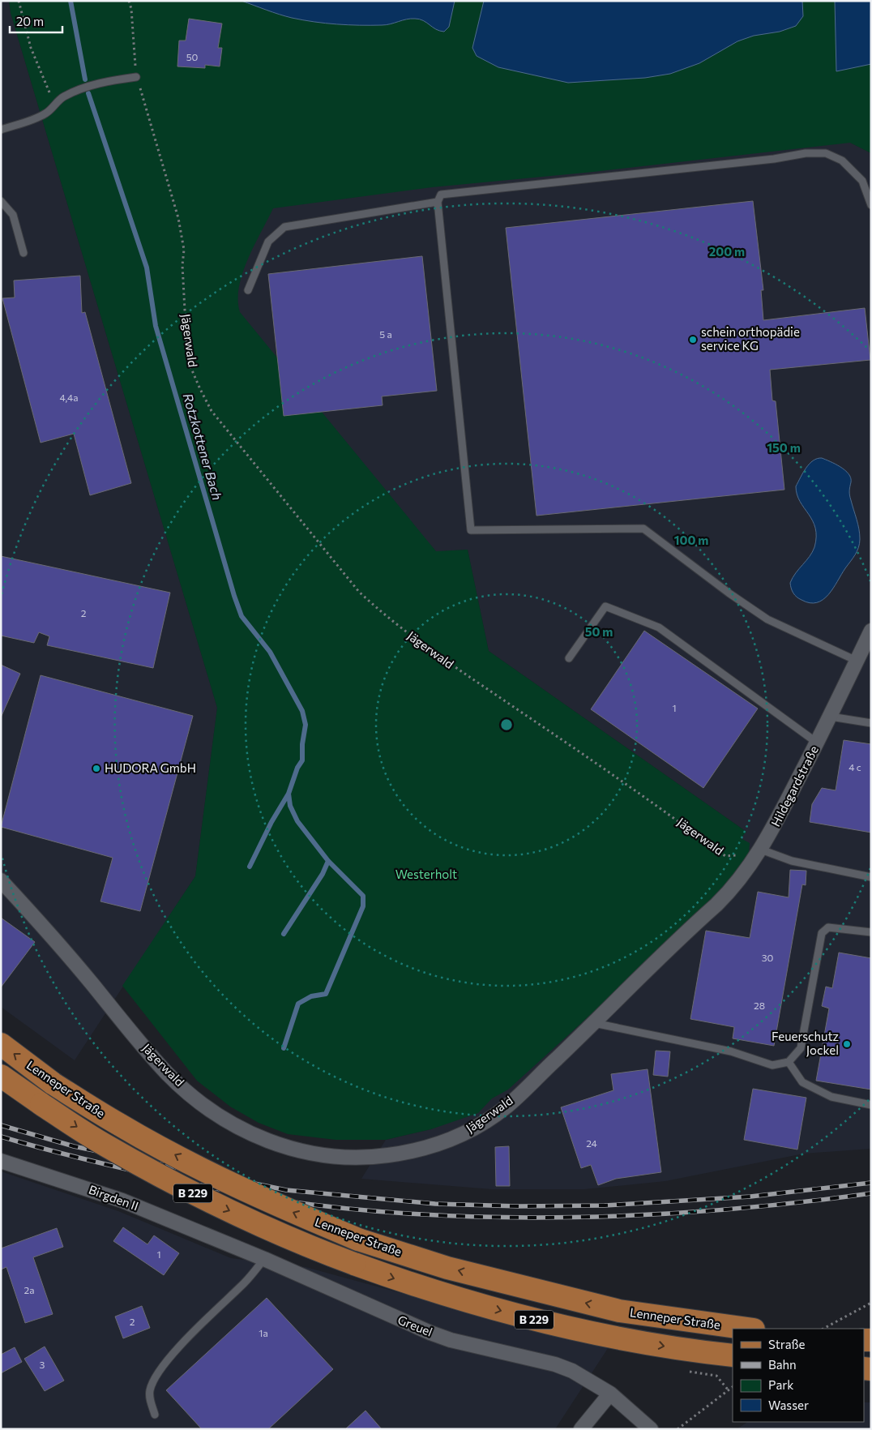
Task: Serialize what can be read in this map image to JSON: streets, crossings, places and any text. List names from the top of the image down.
{
  "streets": {
    "main road": ["Lenneper Straße", "B 229"],
    "street": [
      "Jägerwald",
      "Hildegardstraße",
      "Birgden II",
      "Greuel"
    ]
  },
  "crossings": [
    ["Jägerwald", "Hildegardstraße"],
    ["Birgden II", "Greuel"]
  ],
  "water": ["Rotzkottener Bach"],
  "parks": ["Westerholt"],
  "places": ["schein orthopädie service KG", "HUDORA GmbH", "Feuerschutz Jockel"],
  "house_numbers": [
    "50",
    "5 a",
    "4,4a",
    "2",
    "1",
    "4 c",
    "30",
    "28",
    "24",
    "1",
    "2a",
    "2",
    "1a",
    "3"
  ],
  "legend": [
    "Straße",
    "Bahn",
    "Park",
    "Wasser"
  ],
  "scale_bar": "20 m",
  "rings": [
    "200 m",
    "150 m",
    "100 m",
    "50 m"
  ]
}
